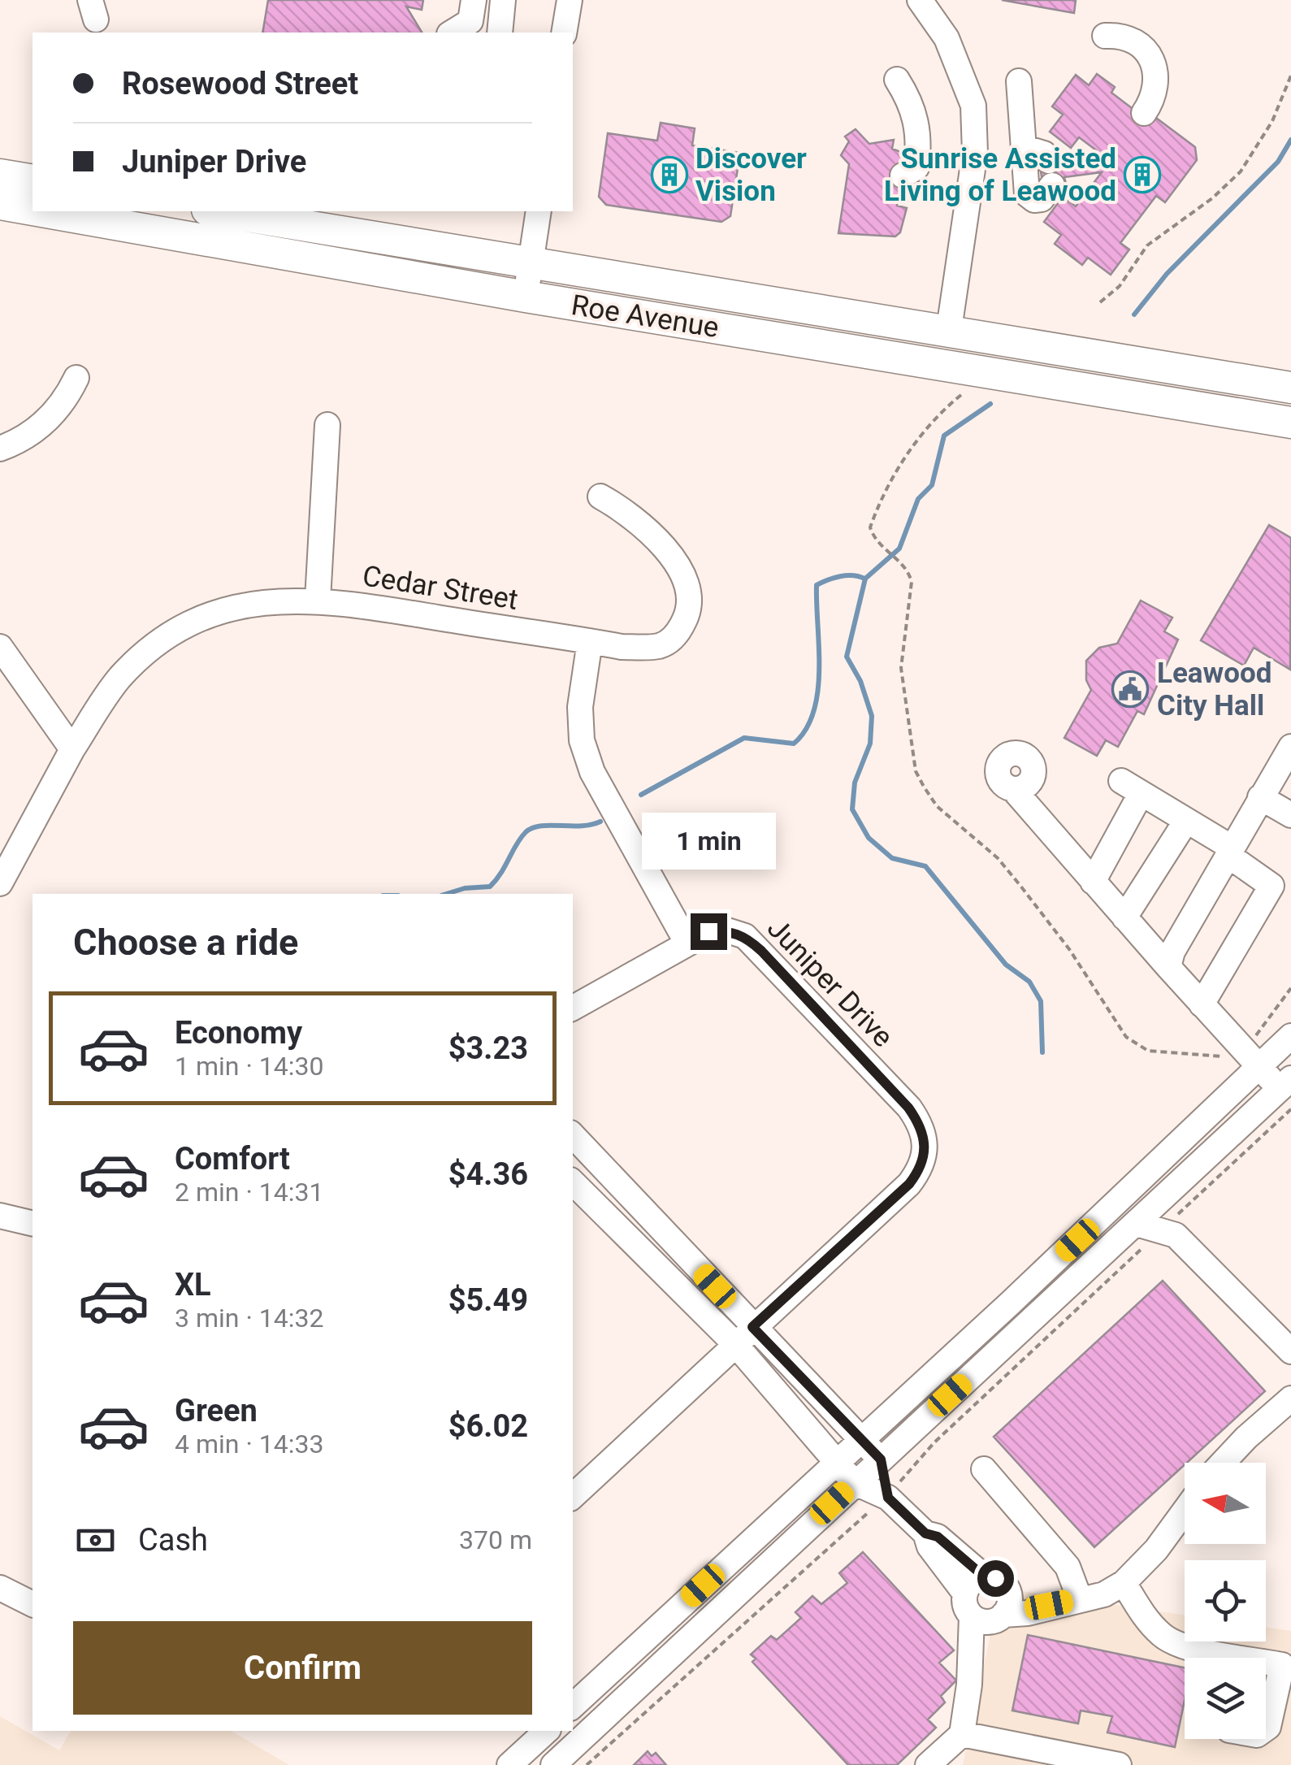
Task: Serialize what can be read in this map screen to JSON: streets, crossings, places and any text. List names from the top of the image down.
{
  "streets": {
    "main road": ["Roe Avenue"],
    "street": ["Cedar Street", "Juniper Drive"]
  },
  "places": {
    "building": ["Discover Vision", "Sunrise Assisted Living of Leawood"],
    "public building": ["Leawood City Hall"]
  },
  "north": "left",
  "page": {
    "banner": ["Rosewood Street", "Juniper Drive"],
    "bubble": "1 min",
    "heading": "Choose a ride",
    "list": [
      {
        "name": "Economy",
        "note": "1 min · 14:30",
        "value": "$3.23"
      },
      {
        "name": "Comfort",
        "note": "2 min · 14:31",
        "value": "$4.36"
      },
      {
        "name": "XL",
        "note": "3 min · 14:32",
        "value": "$5.49"
      },
      {
        "name": "Green",
        "note": "4 min · 14:33",
        "value": "$6.02"
      }
    ],
    "pay": ["Cash", "370 m"],
    "buttons": "Confirm"
  }
}
